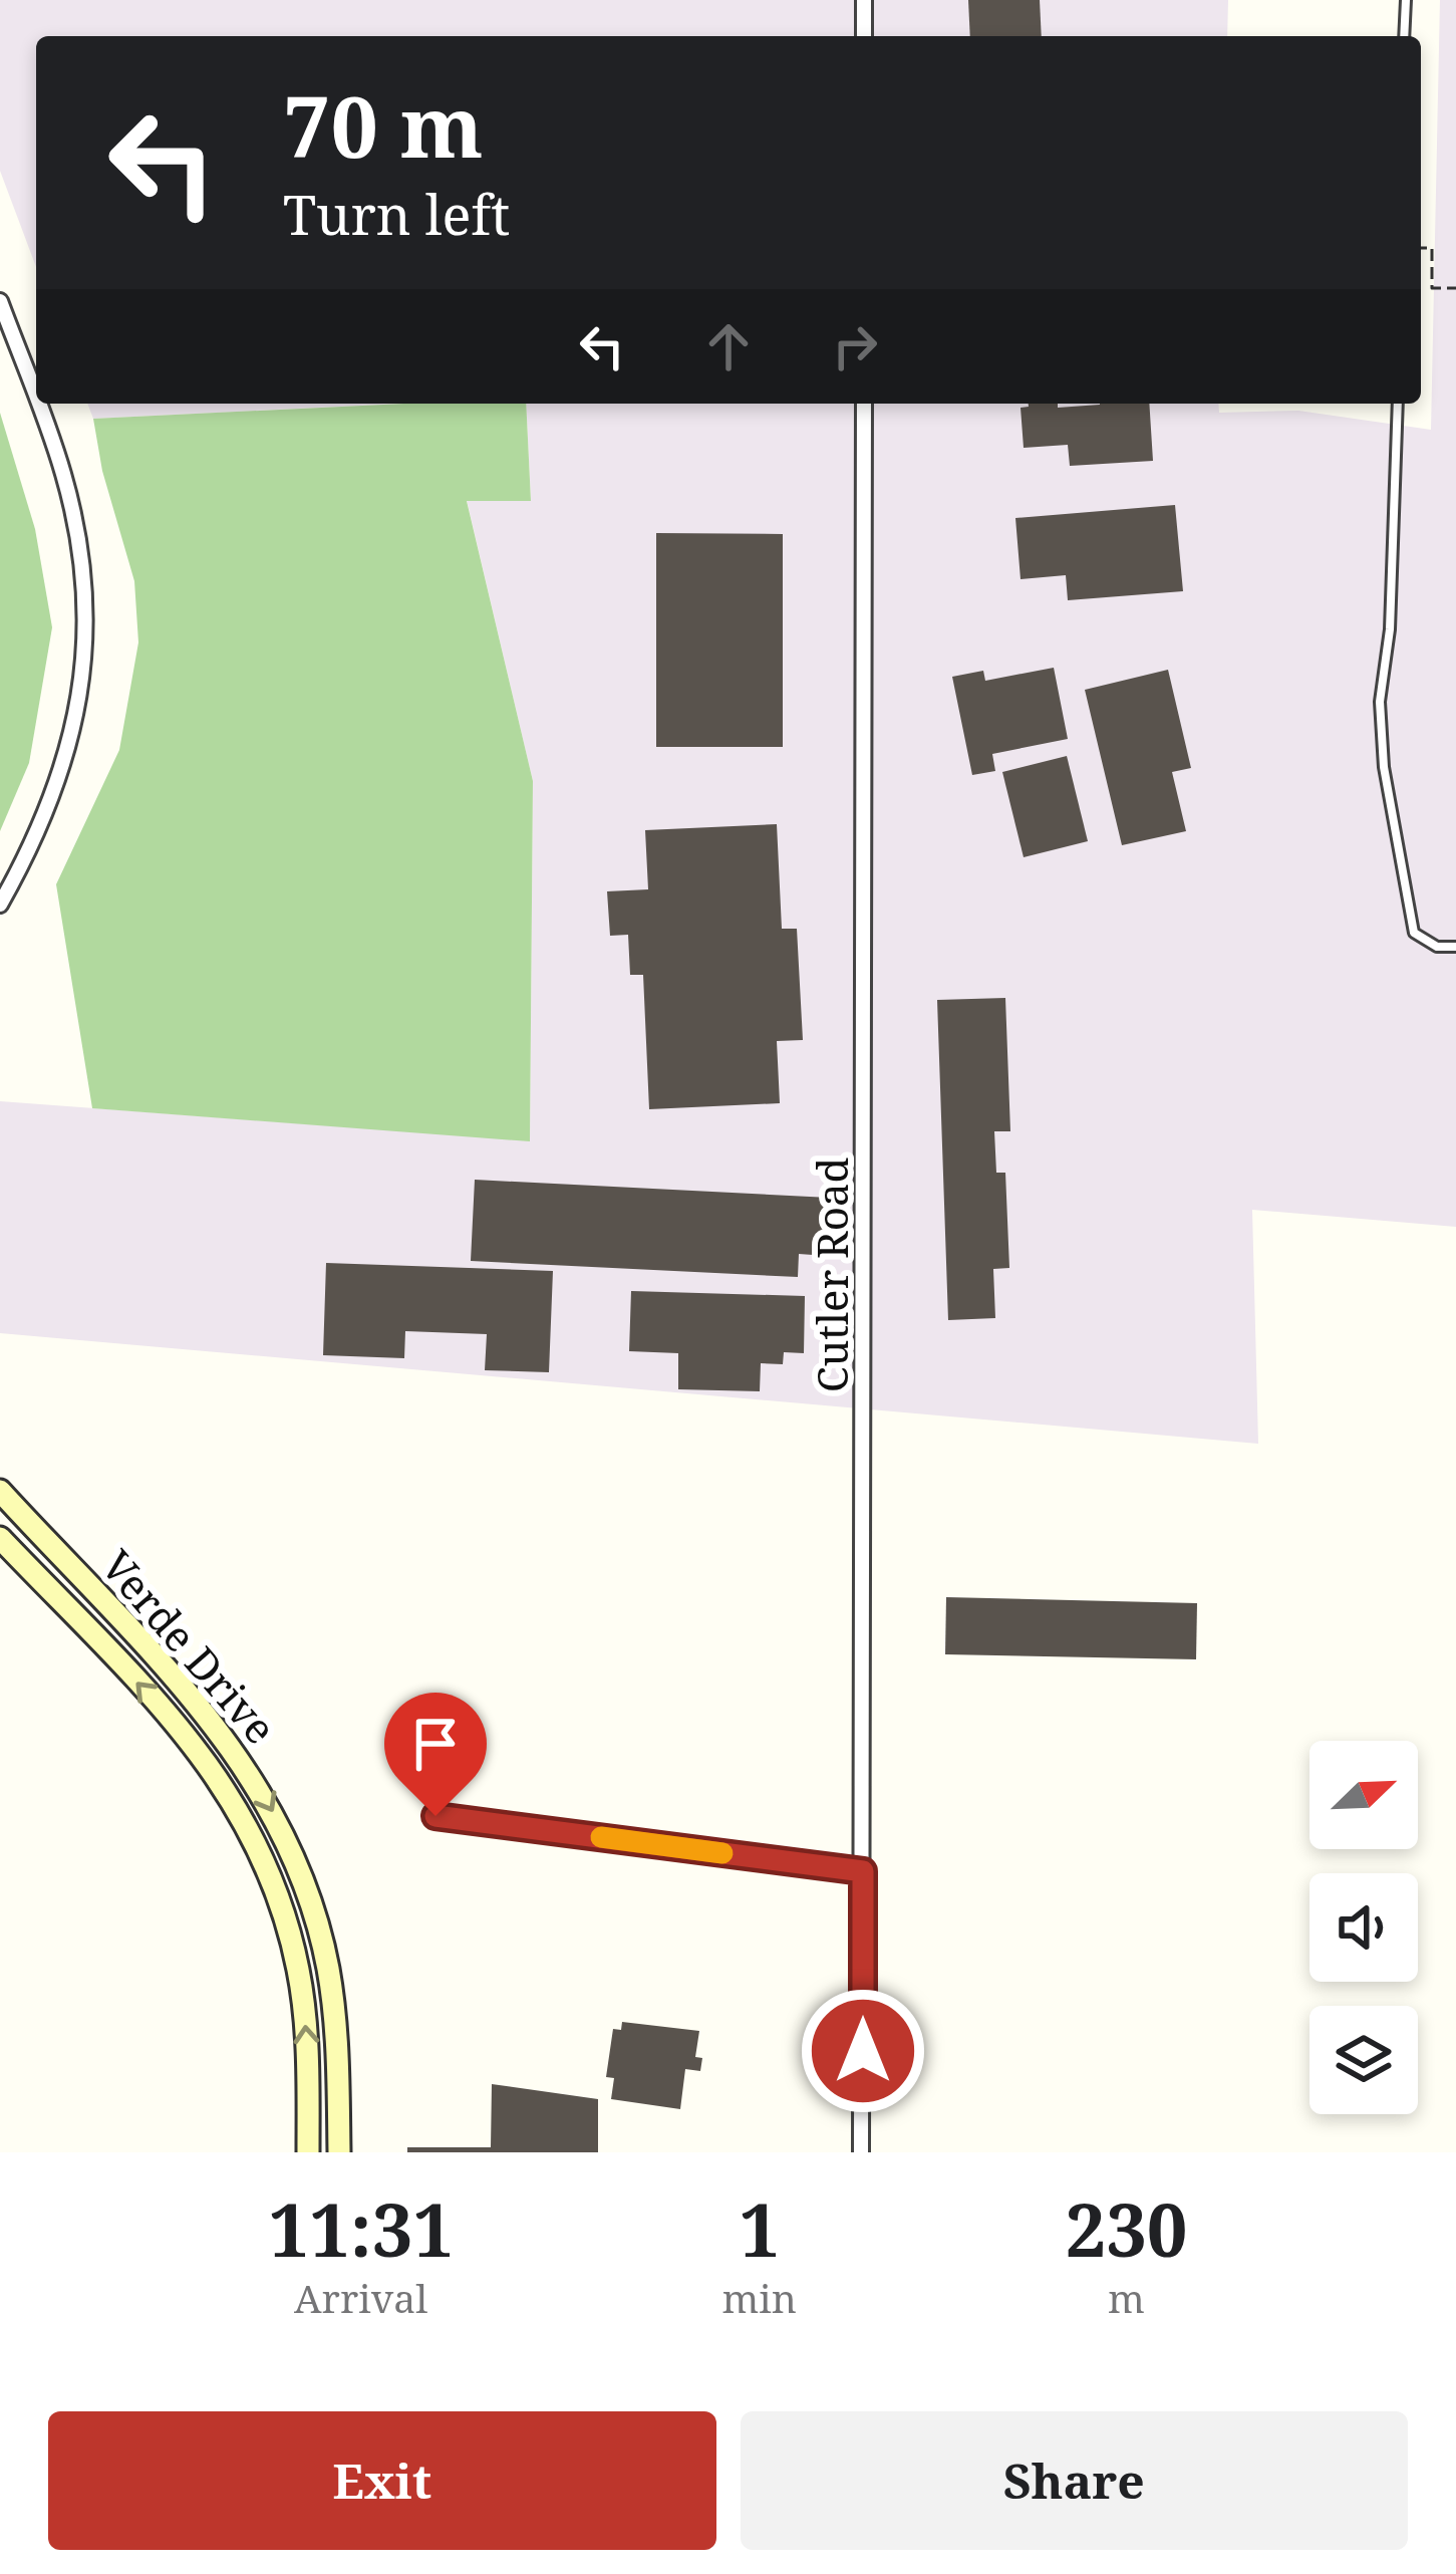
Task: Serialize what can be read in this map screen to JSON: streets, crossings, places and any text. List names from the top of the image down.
{
  "streets": {
    "main road": ["Verde Drive"],
    "street": ["Cutler Road"]
  },
  "north": "top right",
  "page": {
    "turn": ["70 m", "Turn left"],
    "eta": [
      "11:31",
      "Arrival",
      "1",
      "min",
      "230",
      "m"
    ],
    "buttons": ["Exit", "Share"]
  }
}
